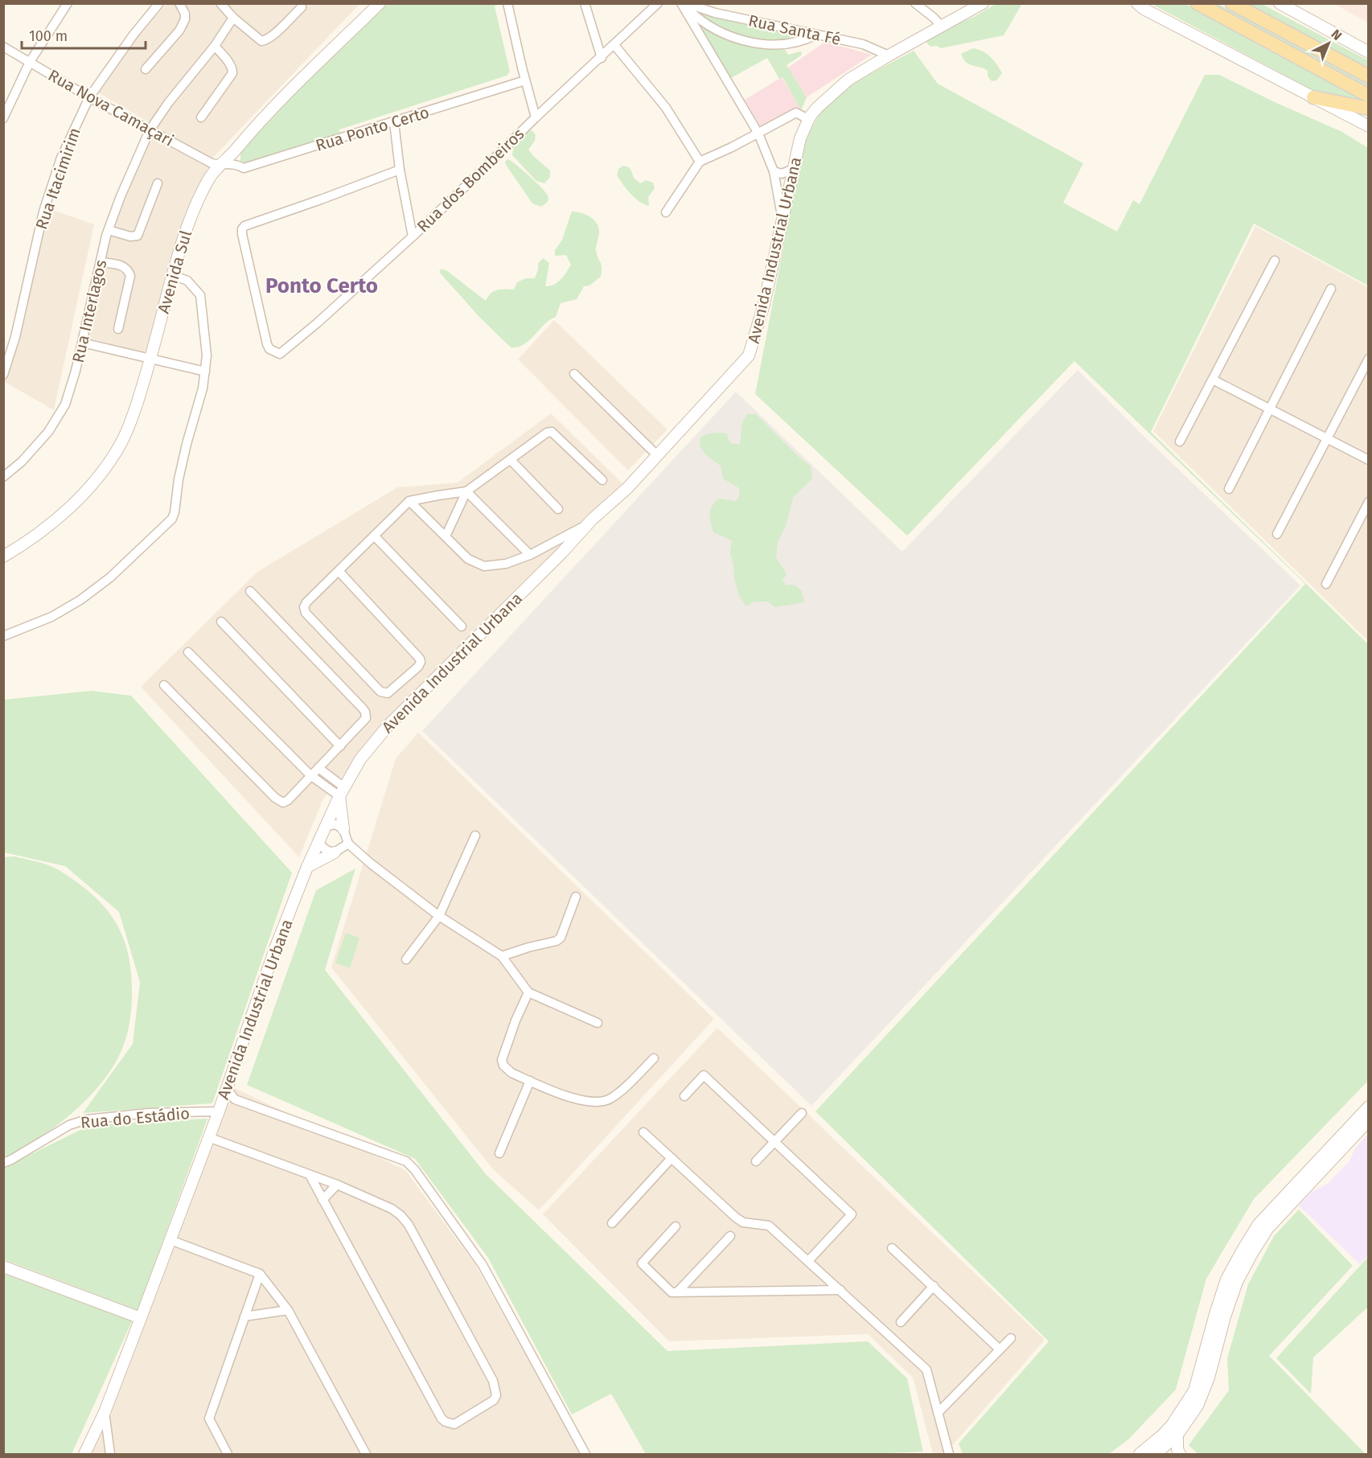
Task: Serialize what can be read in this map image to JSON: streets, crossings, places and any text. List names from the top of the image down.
{
  "streets": {
    "street": [
      "Rua Santa Fé",
      "Rua Nova Camaçari",
      "Rua Ponto Certo",
      "Rua Itacimirim",
      "Rua dos Bombeiros",
      "Avenida Industrial Urbana",
      "Avenida Sul",
      "Rua Interlagos",
      "Rua do Estádio"
    ]
  },
  "crossings": [
    ["Rua Santa Fé", "Avenida Industrial Urbana"],
    ["Rua Nova Camaçari", "Rua Ponto Certo"],
    ["Rua Nova Camaçari", "Rua Itacimirim"],
    ["Rua Nova Camaçari", "Avenida Sul"],
    ["Rua Nova Camaçari", "Rua Interlagos"],
    ["Rua Ponto Certo", "Avenida Sul"],
    ["Avenida Industrial Urbana", "Rua do Estádio"]
  ],
  "districts": ["Ponto Certo"],
  "scale_bar": "100 m",
  "north": "top right"
}
